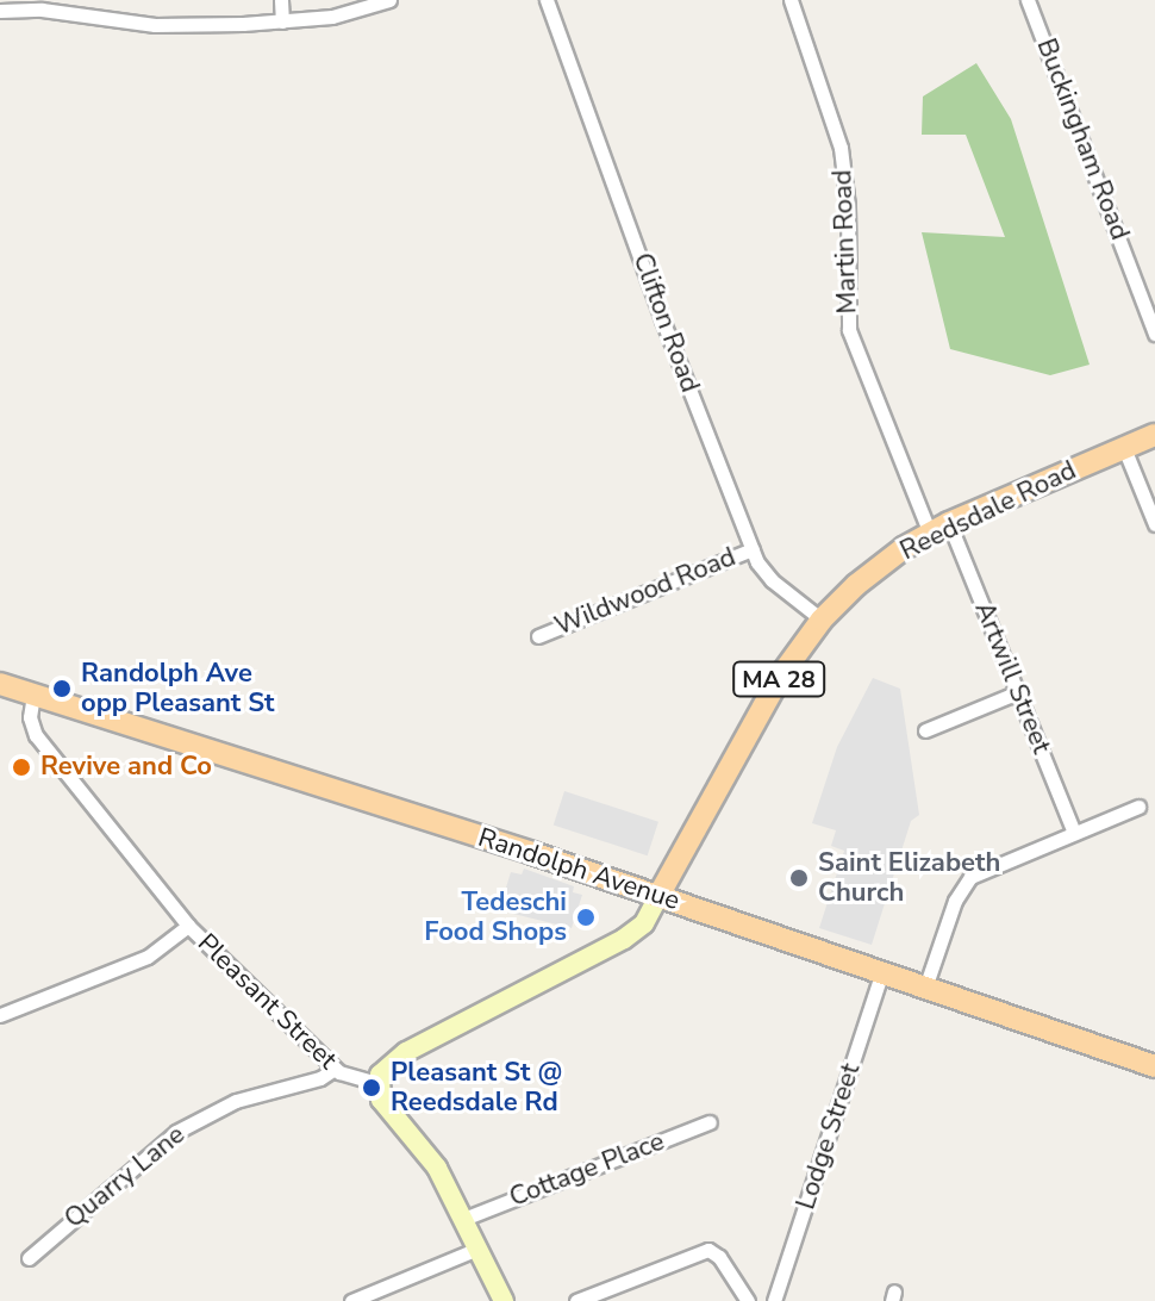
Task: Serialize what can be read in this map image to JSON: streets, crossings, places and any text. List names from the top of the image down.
{
  "streets": {
    "main road": ["Reedsdale Road", "MA 28", "Randolph Avenue"],
    "street": [
      "Buckingham Road",
      "Martin Road",
      "Clifton Road",
      "Wildwood Road",
      "Artwill Street",
      "Pleasant Street",
      "Lodge Street",
      "Cottage Place",
      "Quarry Lane"
    ]
  },
  "crossings": [
    ["Martin Road", "Reedsdale Road"],
    ["Martin Road", "Artwill Street"],
    ["Clifton Road", "Reedsdale Road"],
    ["Clifton Road", "Wildwood Road"],
    ["Reedsdale Road", "Artwill Street"],
    ["Reedsdale Road", "Randolph Avenue"],
    ["Reedsdale Road", "Pleasant Street"],
    ["Randolph Avenue", "Pleasant Street"],
    ["Randolph Avenue", "Lodge Street"],
    ["Pleasant Street", "Quarry Lane"]
  ],
  "places": [
    "Randolph Ave opp Pleasant St",
    "Revive and Co",
    "Saint Elizabeth Church",
    "Tedeschi Food Shops",
    "Pleasant St @ Reedsdale Rd"
  ]
}
